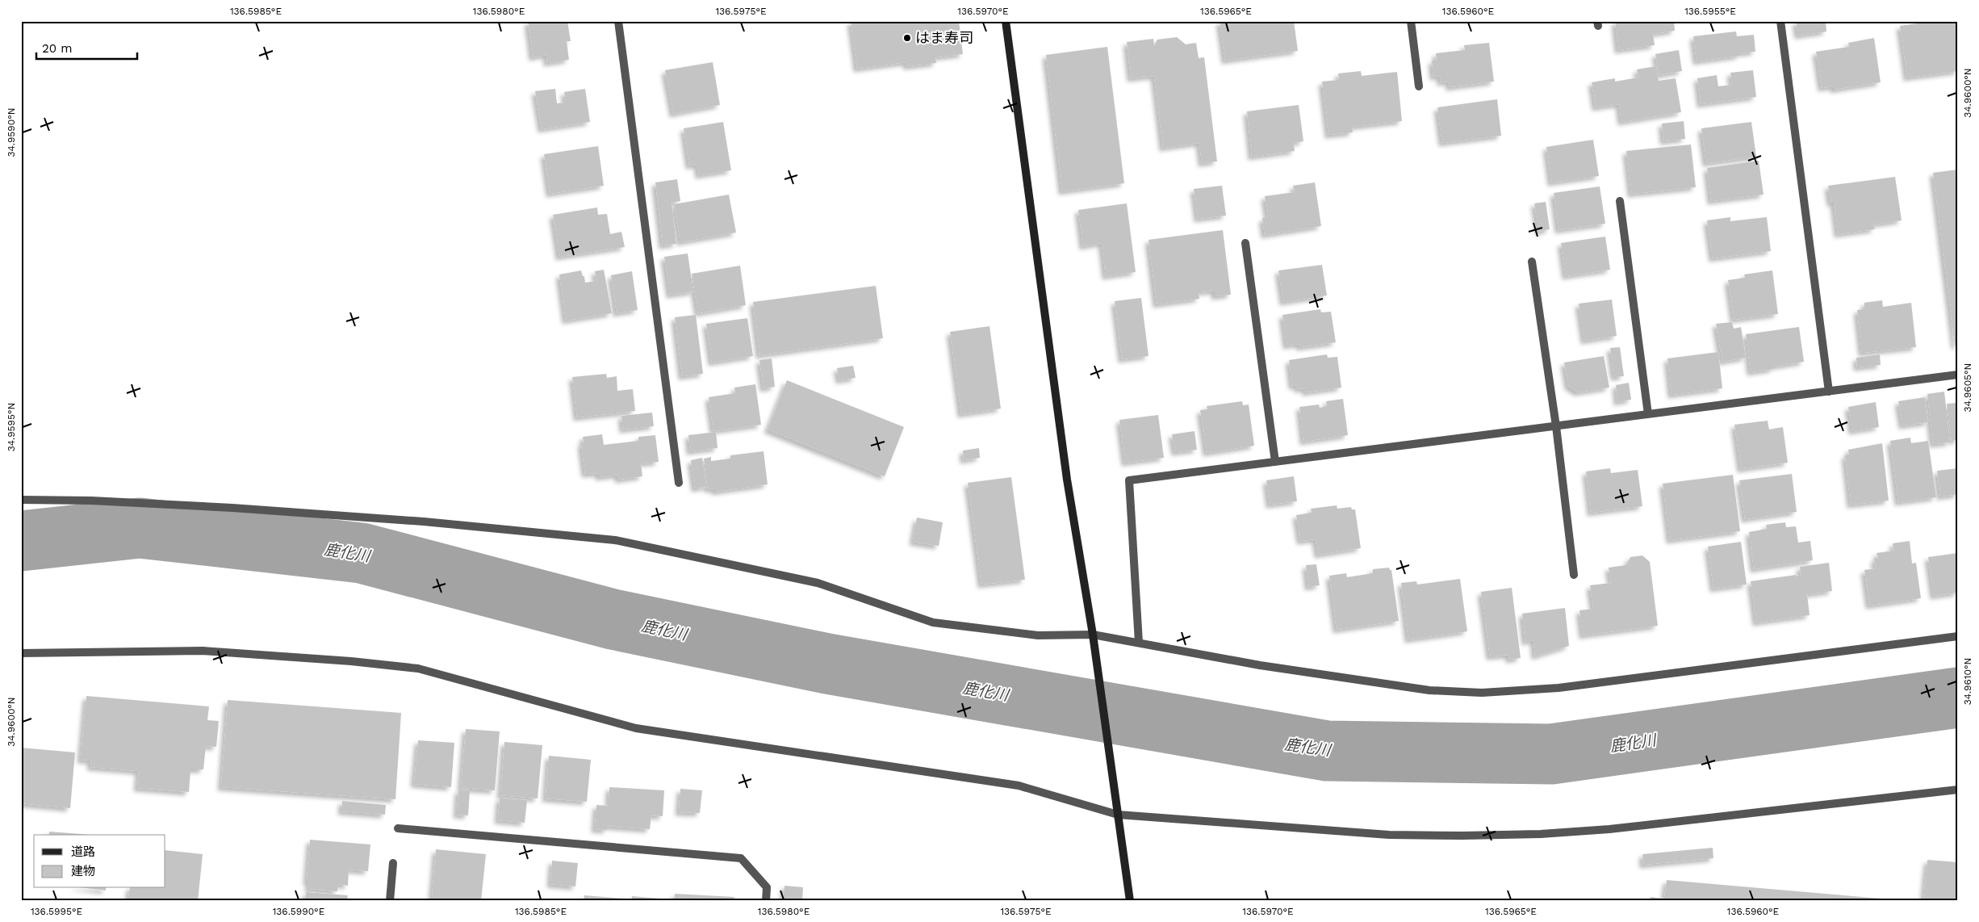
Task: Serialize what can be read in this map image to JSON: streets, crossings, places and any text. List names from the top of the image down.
{
  "water": ["鹿化川"],
  "places": ["はま寿司"],
  "legend": ["道路", "建物"],
  "scale_bar": "20 m",
  "coordinates": [
    "136.5985°E",
    "136.5980°E",
    "136.5975°E",
    "136.5970°E",
    "136.5965°E",
    "136.5960°E",
    "136.5955°E",
    "34.9600°N",
    "34.9590°N",
    "34.9605°N",
    "34.9595°N",
    "34.9610°N",
    "136.5995°E",
    "136.5990°E"
  ]
}
